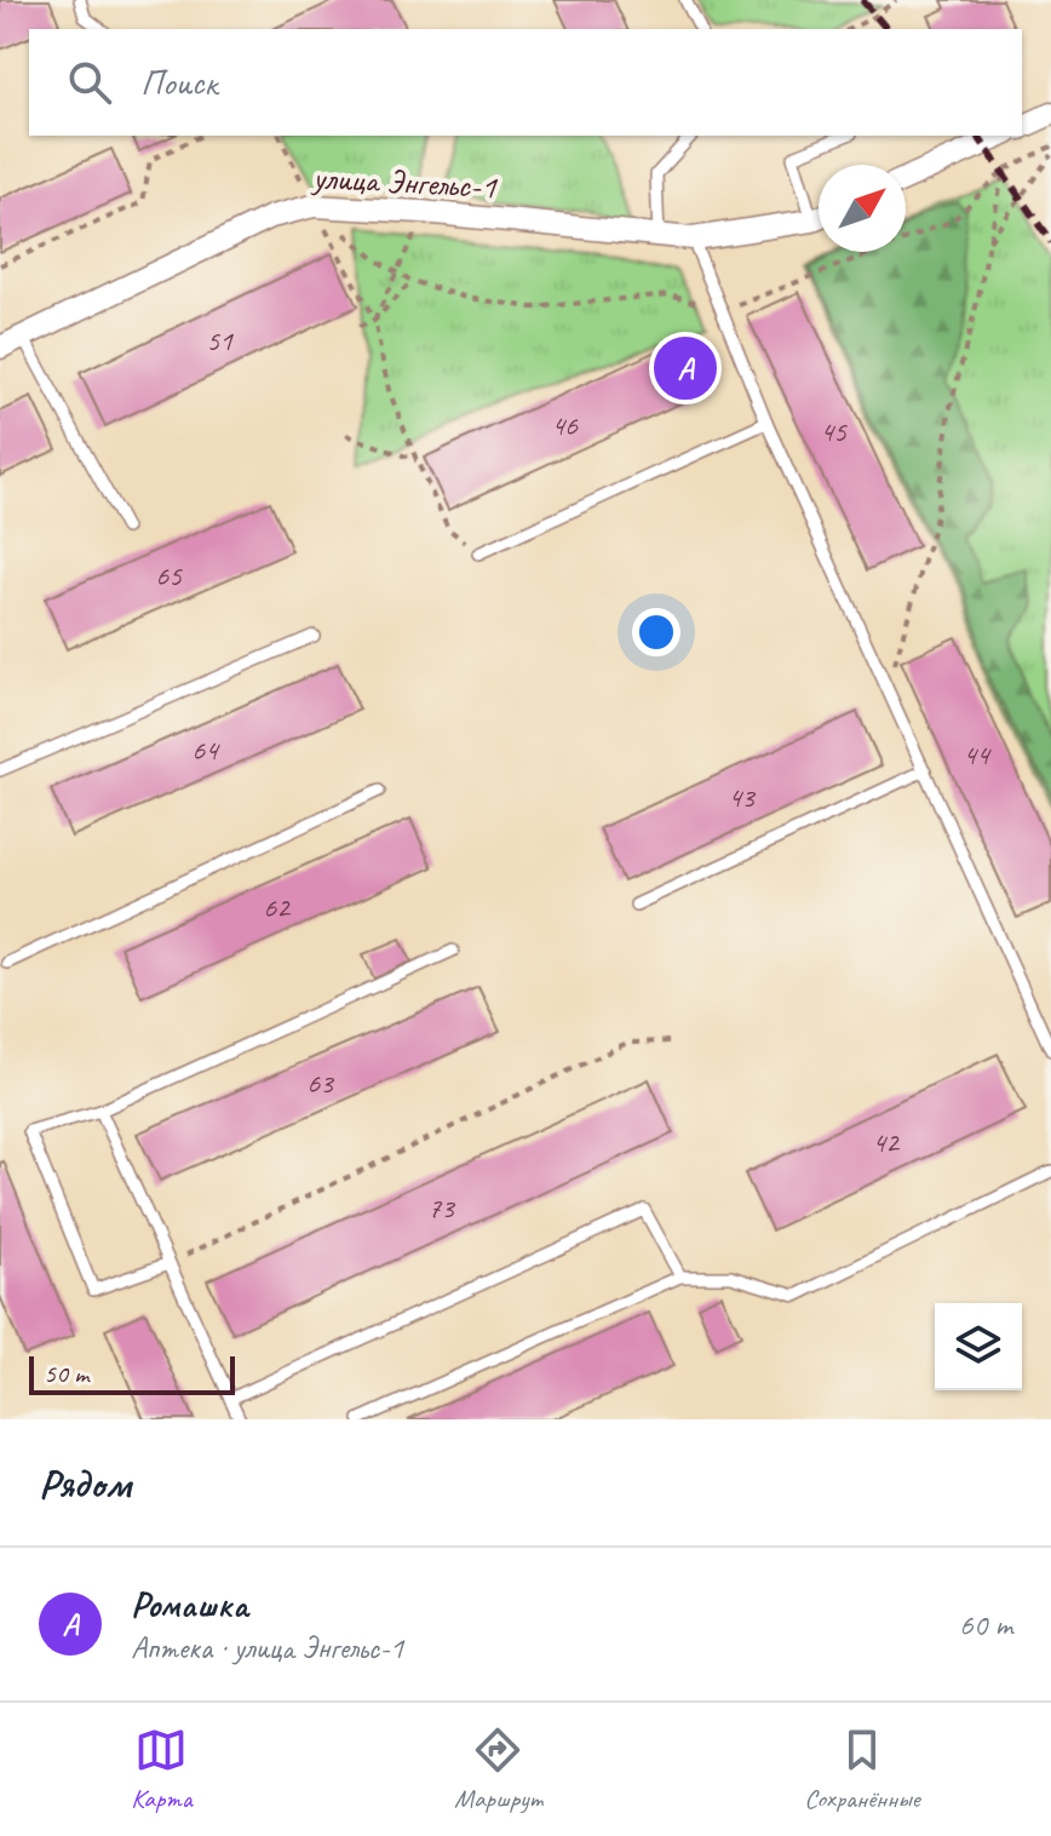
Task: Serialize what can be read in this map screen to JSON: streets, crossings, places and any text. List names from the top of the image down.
{
  "streets": {
    "street": ["улица Энгельс-1"]
  },
  "house_numbers": [
    "51",
    "46",
    "45",
    "65",
    "64",
    "44",
    "43",
    "62",
    "63",
    "42",
    "73"
  ],
  "scale_bar": "50 m",
  "north": "top right",
  "page": {
    "search": "Поиск",
    "pins": "A",
    "scale": "50 m",
    "heading": "Рядом",
    "list": [
      {
        "mark": "A",
        "name": "Ромашка",
        "note": "Аптека · улица Энгельс-1",
        "value": "60 m"
      }
    ],
    "nav": ["Карта", "Маршрут", "Сохранённые"]
  }
}
